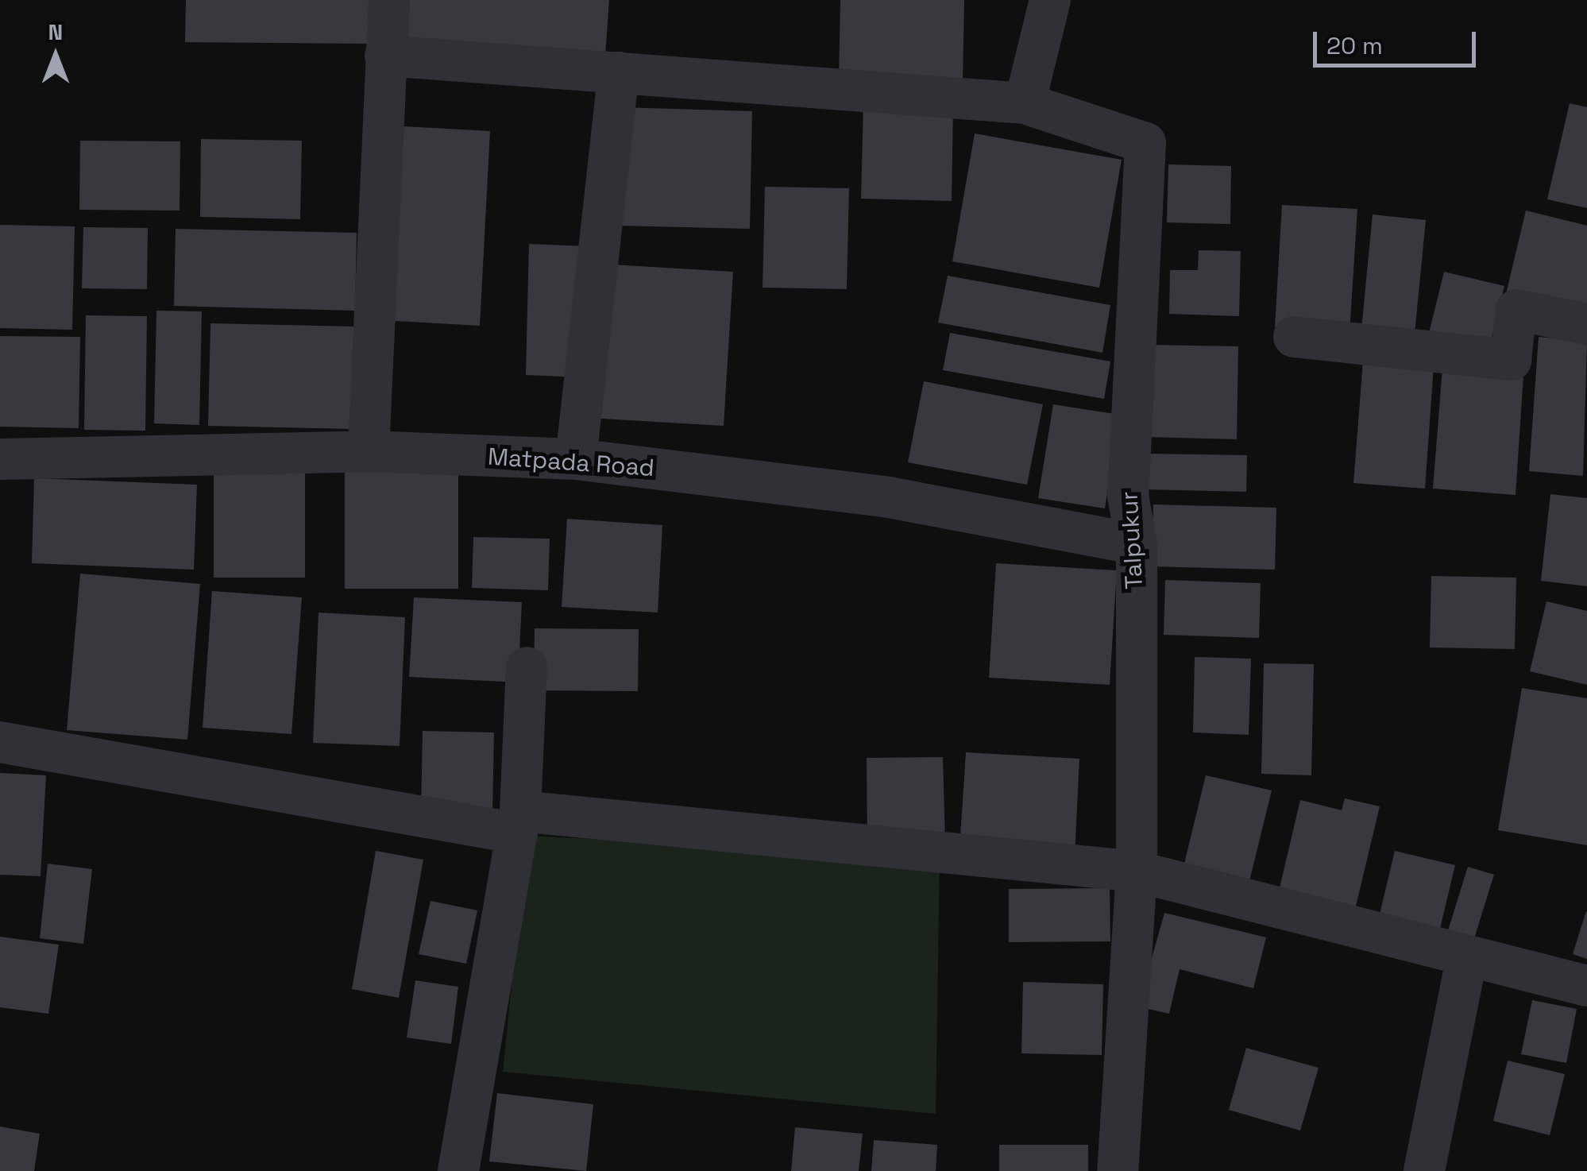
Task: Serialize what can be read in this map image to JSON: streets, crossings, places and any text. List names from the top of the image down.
{
  "streets": {
    "street": ["Matpada Road", "Talpukur"]
  },
  "crossings": [
    ["Matpada Road", "Talpukur"]
  ],
  "scale_bar": "20 m",
  "north": "top"
}
